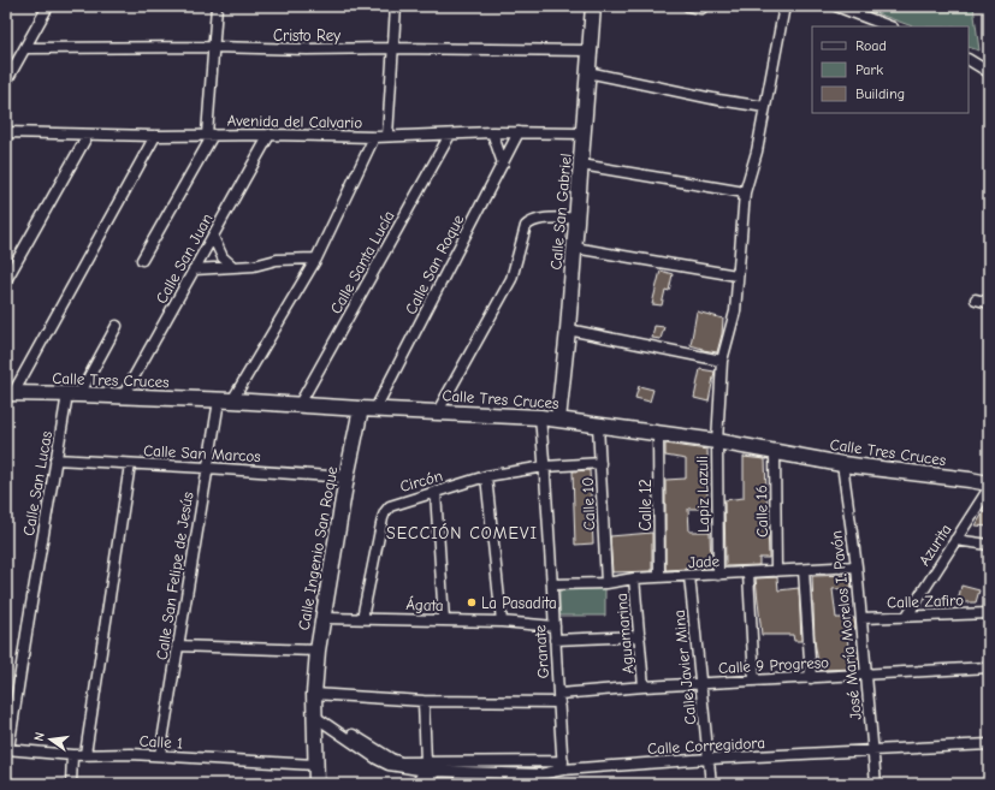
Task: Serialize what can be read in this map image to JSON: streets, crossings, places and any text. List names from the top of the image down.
{
  "streets": {
    "street": [
      "Cristo Rey",
      "Avenida del Calvario",
      "Calle San Gabriel",
      "Calle San Juan",
      "Calle Santa Lucía",
      "Calle San Roque",
      "Calle Tres Cruces",
      "Calle San Marcos",
      "Circón",
      "Calle San Lucas",
      "Lapiz Lazuli",
      "Calle 10",
      "Calle 12",
      "Calle 16",
      "Azurita",
      "Calle Ingenio San Roque",
      "Jade",
      "Calle San Felipe de Jesús",
      "Calle Zafiro",
      "Ágata",
      "José María Morelos I. Pavón",
      "Aguamarina",
      "Granate",
      "Calle 9 Progreso",
      "Calle Javier Mina",
      "Calle 1",
      "Calle Corregidora"
    ]
  },
  "crossings": [
    ["Cristo Rey", "Calle San Gabriel"],
    ["Avenida del Calvario", "Calle San Gabriel"],
    ["Avenida del Calvario", "Calle San Juan"],
    ["Avenida del Calvario", "Calle Santa Lucía"],
    ["Avenida del Calvario", "Calle San Roque"],
    ["Calle San Gabriel", "Calle Tres Cruces"],
    ["Calle San Juan", "Calle Tres Cruces"],
    ["Calle Santa Lucía", "Calle Tres Cruces"],
    ["Calle San Roque", "Calle Tres Cruces"],
    ["Calle San Roque", "Calle Ingenio San Roque"],
    ["Calle Tres Cruces", "Calle San Lucas"],
    ["Calle Tres Cruces", "Lapiz Lazuli"],
    ["Calle Tres Cruces", "Calle 10"],
    ["Calle Tres Cruces", "Calle 12"],
    ["Calle Tres Cruces", "Calle 16"],
    ["Calle Tres Cruces", "Calle Ingenio San Roque"],
    ["Calle Tres Cruces", "Calle San Felipe de Jesús"],
    ["Calle Tres Cruces", "José María Morelos I. Pavón"],
    ["Calle Tres Cruces", "Granate"],
    ["Calle San Marcos", "Calle San Lucas"],
    ["Calle San Marcos", "Calle Ingenio San Roque"],
    ["Calle San Marcos", "Calle San Felipe de Jesús"],
    ["Circón", "Calle 10"],
    ["Circón", "Ágata"],
    ["Circón", "Granate"],
    ["Calle San Lucas", "Calle 1"],
    ["Lapiz Lazuli", "Jade"],
    ["Calle 10", "Jade"],
    ["Calle 12", "Jade"],
    ["Calle 16", "Jade"],
    ["Azurita", "Calle Zafiro"],
    ["Calle Ingenio San Roque", "Ágata"],
    ["Calle Ingenio San Roque", "Calle 9 Progreso"],
    ["Calle Ingenio San Roque", "Calle 1"],
    ["Jade", "José María Morelos I. Pavón"],
    ["Jade", "Aguamarina"],
    ["Jade", "Granate"],
    ["Jade", "Calle Javier Mina"],
    ["Calle San Felipe de Jesús", "Calle 1"],
    ["Calle Zafiro", "José María Morelos I. Pavón"],
    ["Ágata", "Granate"],
    ["José María Morelos I. Pavón", "Calle 9 Progreso"],
    ["José María Morelos I. Pavón", "Calle Corregidora"],
    ["Aguamarina", "Calle 9 Progreso"],
    ["Granate", "Calle 9 Progreso"],
    ["Granate", "Calle Corregidora"],
    ["Calle 9 Progreso", "Calle Javier Mina"],
    ["Calle Javier Mina", "Calle Corregidora"]
  ],
  "districts": ["SECCIÓN COMEVI"],
  "places": ["La Pasadita"],
  "legend": ["Road", "Park", "Building"],
  "north": "left"
}
